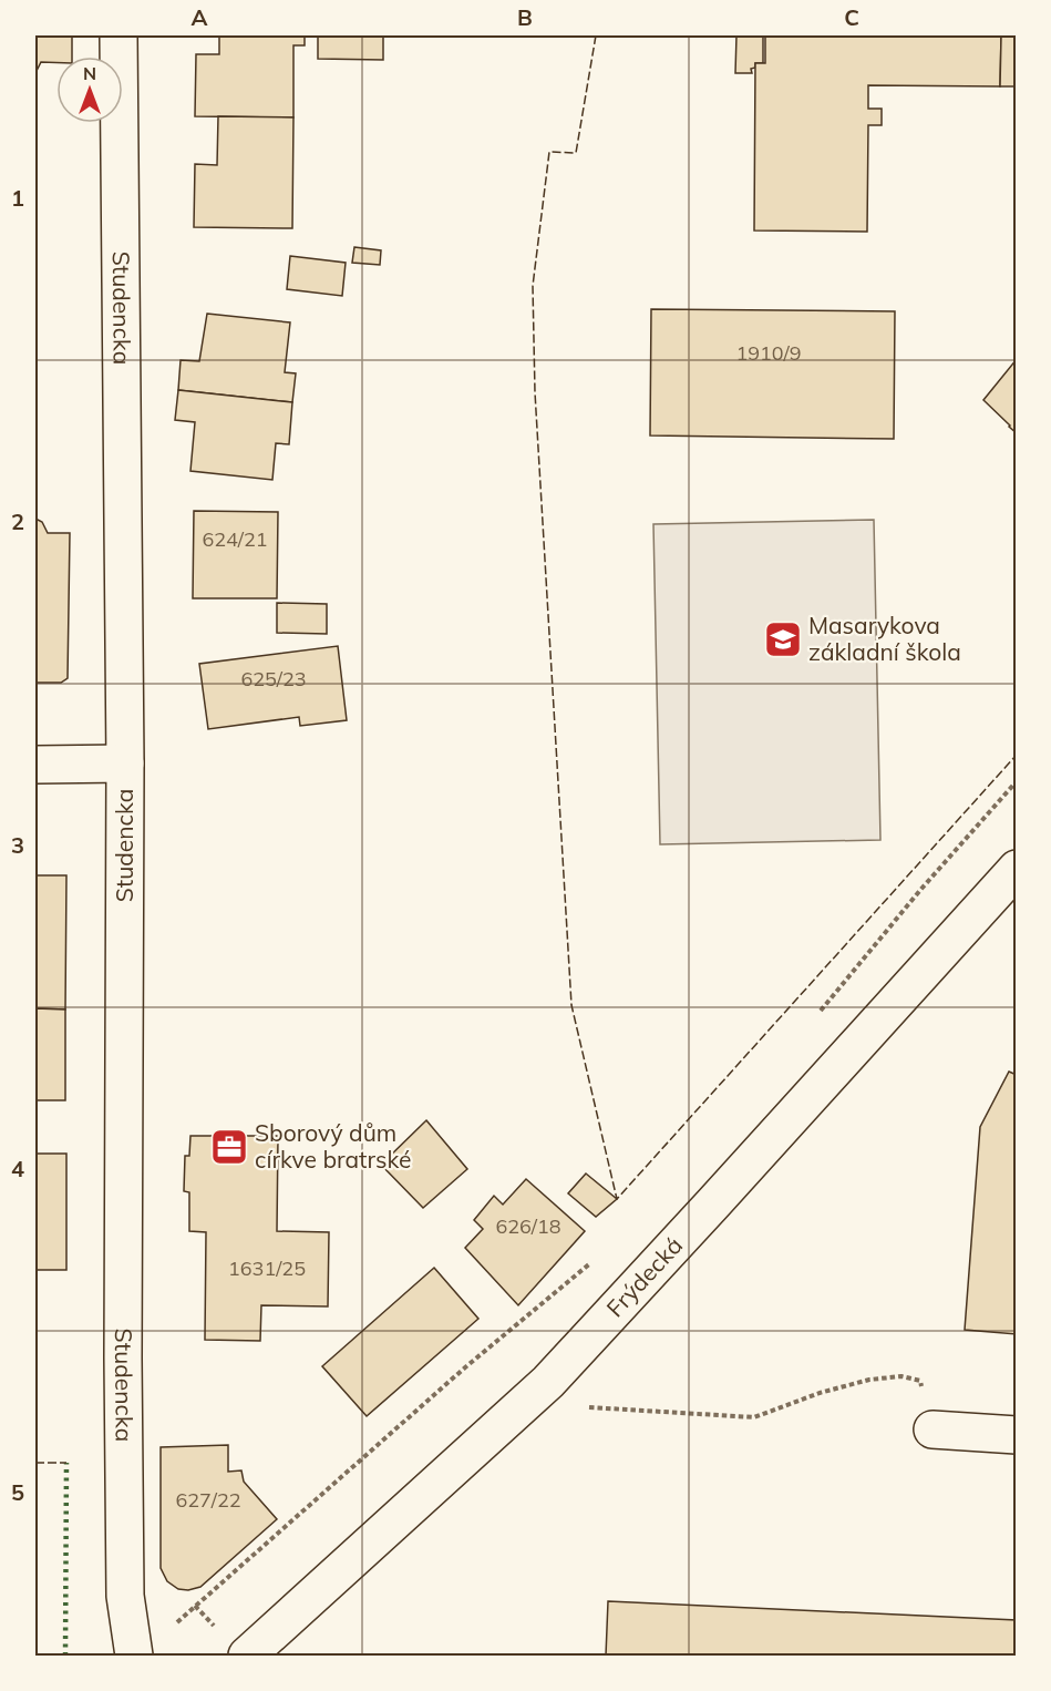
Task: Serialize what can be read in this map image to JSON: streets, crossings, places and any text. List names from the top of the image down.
{
  "streets": {
    "street": ["Studencka", "Frýdecká"]
  },
  "places": {
    "school or university": ["Masarykova základní škola"],
    "office": ["Sborový dům církve bratrské"]
  },
  "house_numbers": [
    "1910/9",
    "624/21",
    "625/23",
    "626/18",
    "1631/25",
    "627/22"
  ],
  "north": "top",
  "grid": {
    "columns": ["A", "B", "C"],
    "rows": [
      "1",
      "2",
      "3",
      "4",
      "5"
    ]
  }
}
